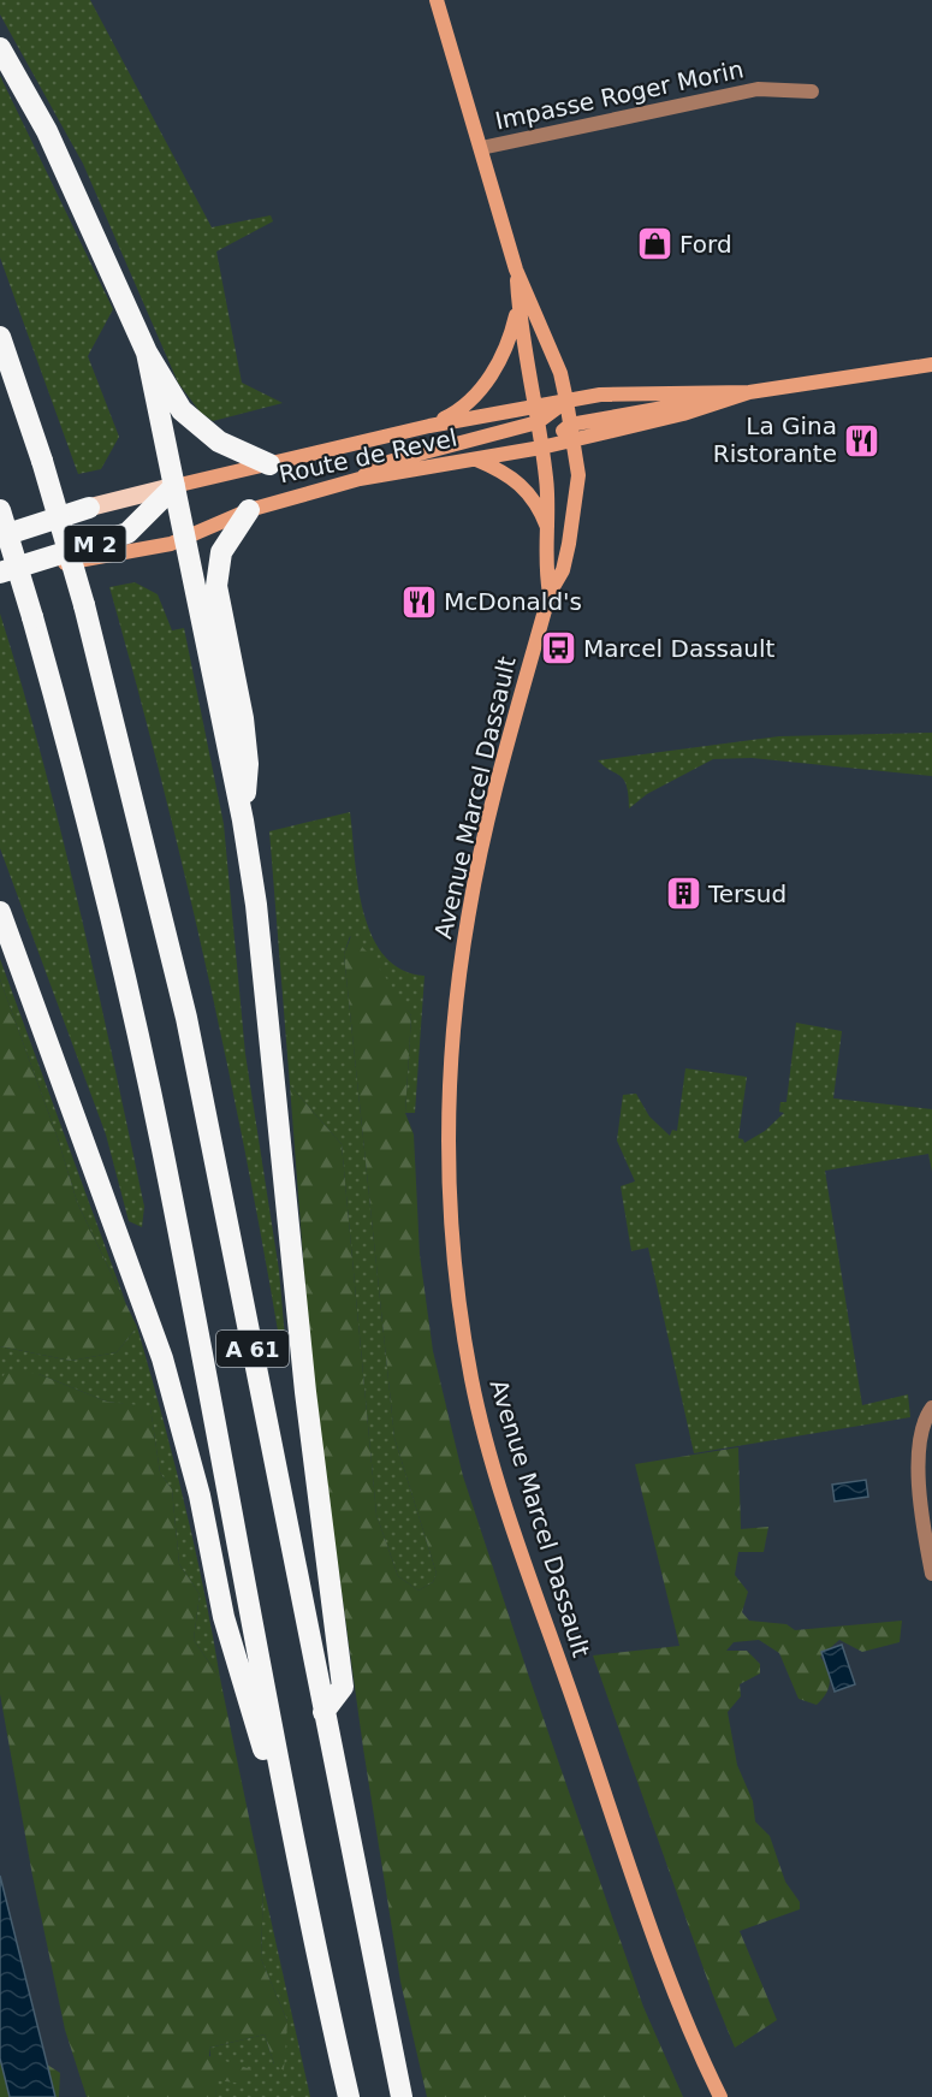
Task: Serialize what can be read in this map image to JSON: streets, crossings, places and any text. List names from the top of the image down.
{
  "streets": {
    "highway": ["M 2", "A 61"],
    "main road": ["Route de Revel", "Avenue Marcel Dassault"],
    "street": ["Impasse Roger Morin"]
  },
  "crossings": [
    ["Route de Revel", "M 2"],
    ["Route de Revel", "Avenue Marcel Dassault"],
    ["M 2", "Avenue Marcel Dassault"]
  ],
  "places": {
    "shop": ["Ford"],
    "restaurant": ["La Gina Ristorante", "McDonald's"],
    "bus stop": ["Marcel Dassault"],
    "building": ["Tersud"]
  }
}
